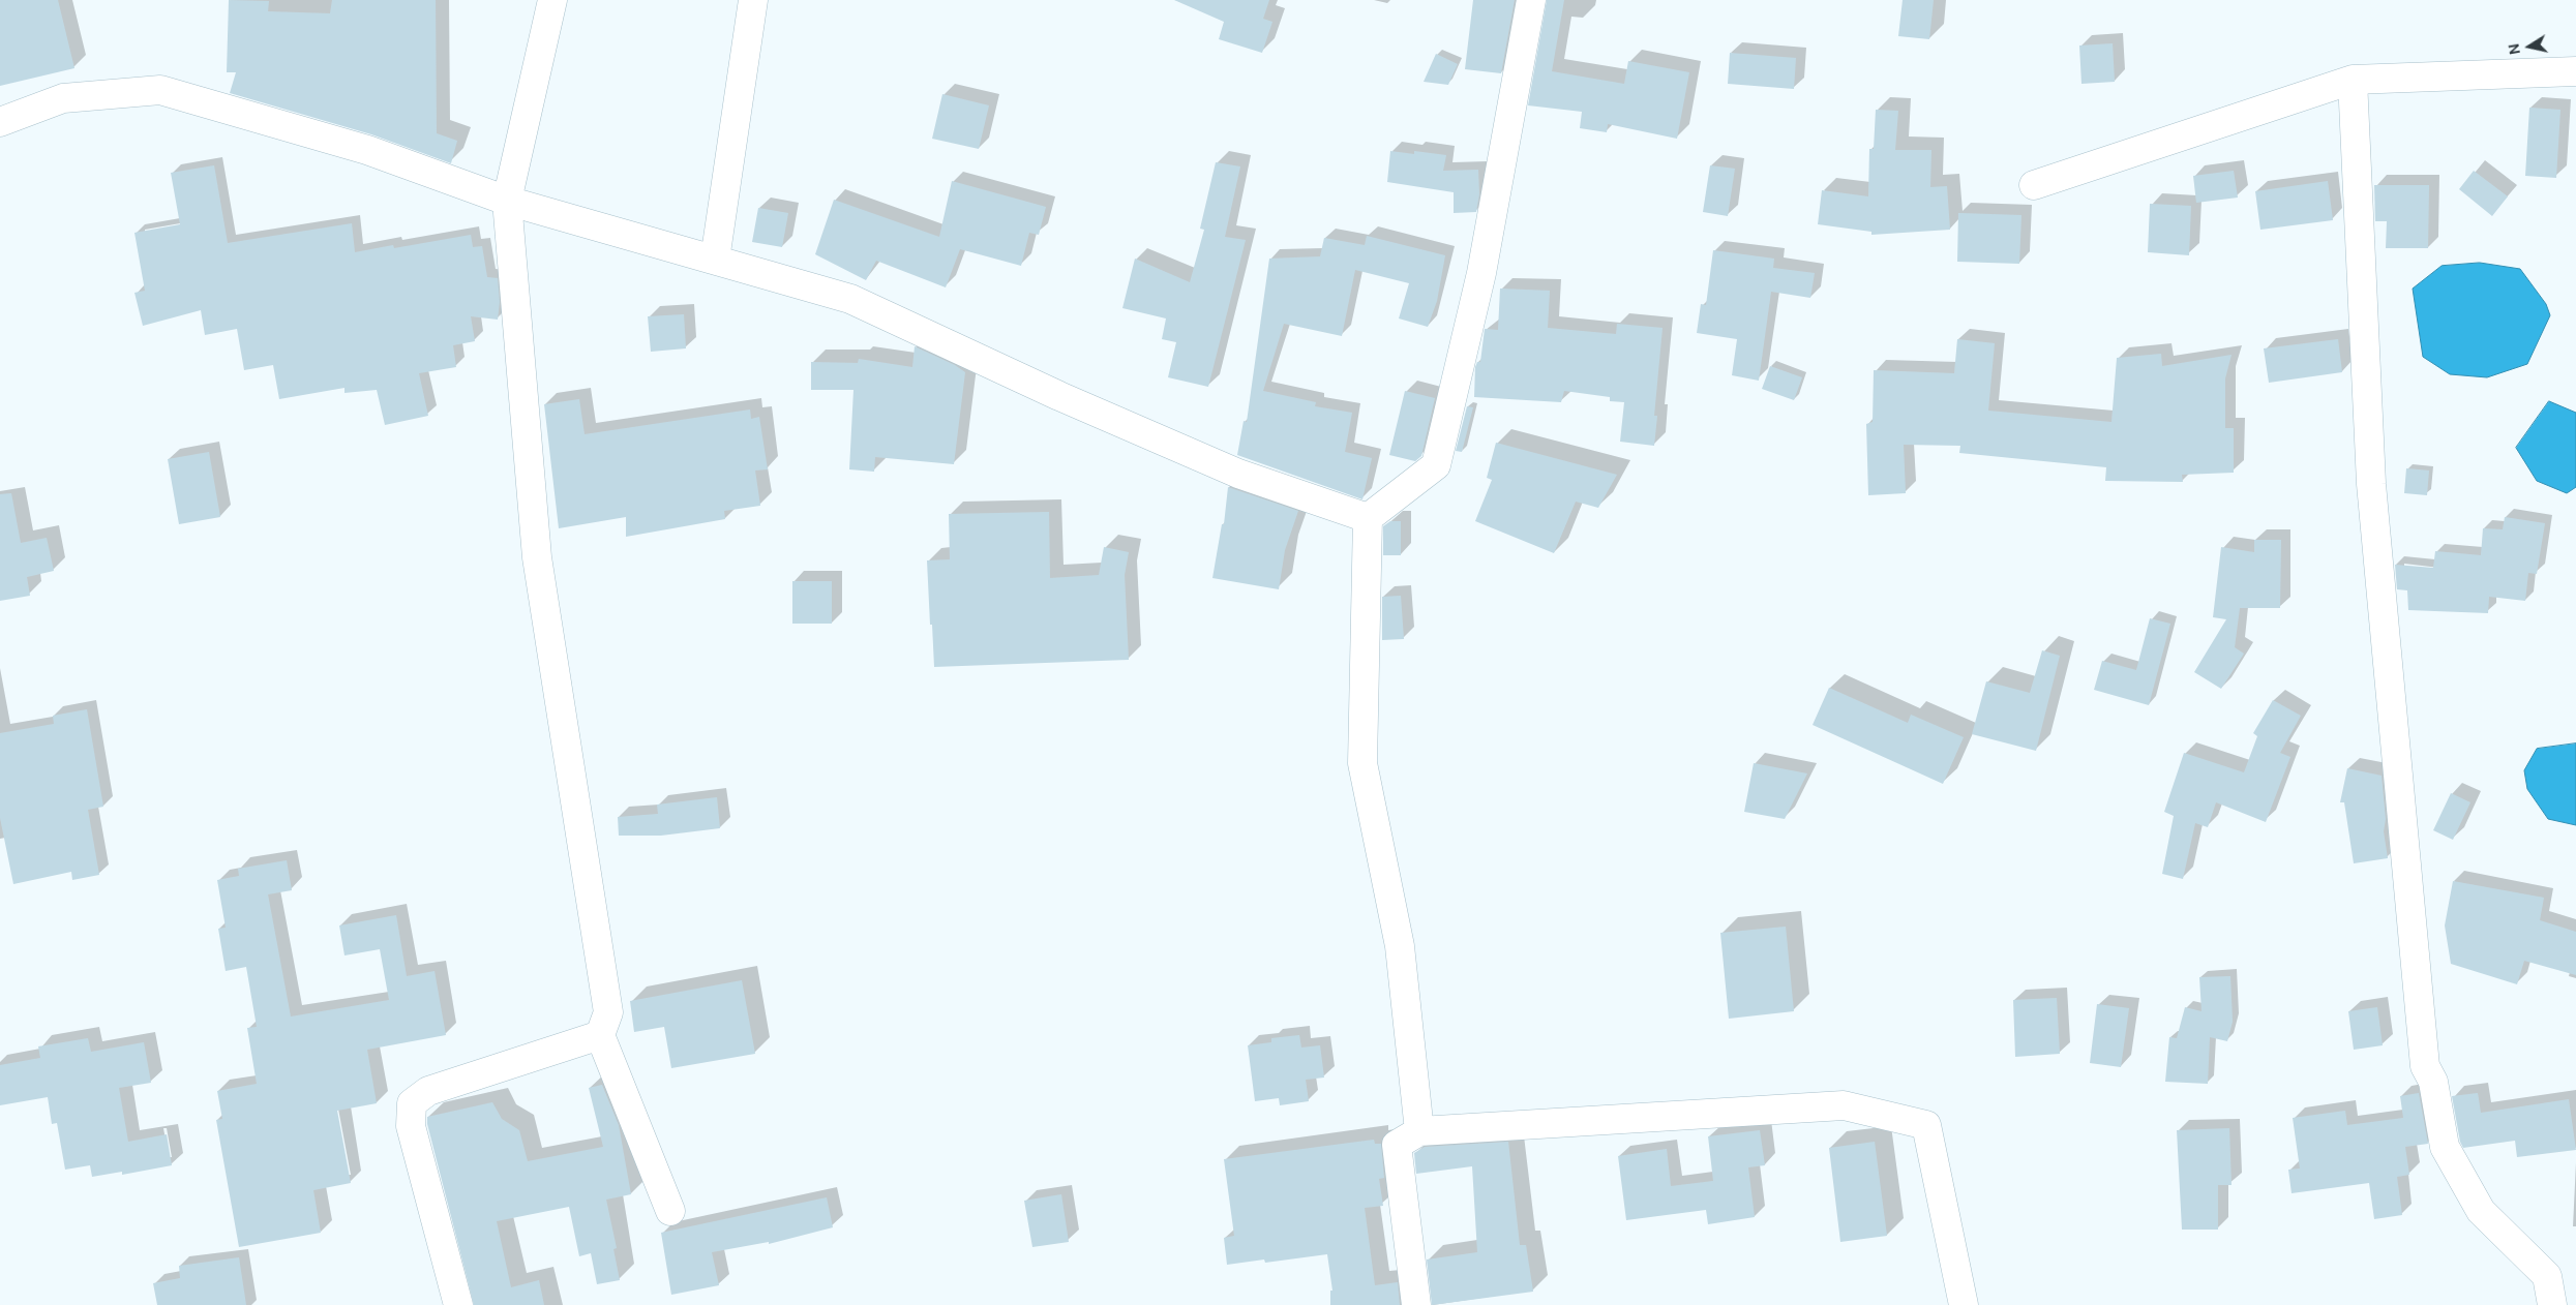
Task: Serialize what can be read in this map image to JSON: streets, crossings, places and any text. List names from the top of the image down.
{
  "north": "left"
}
